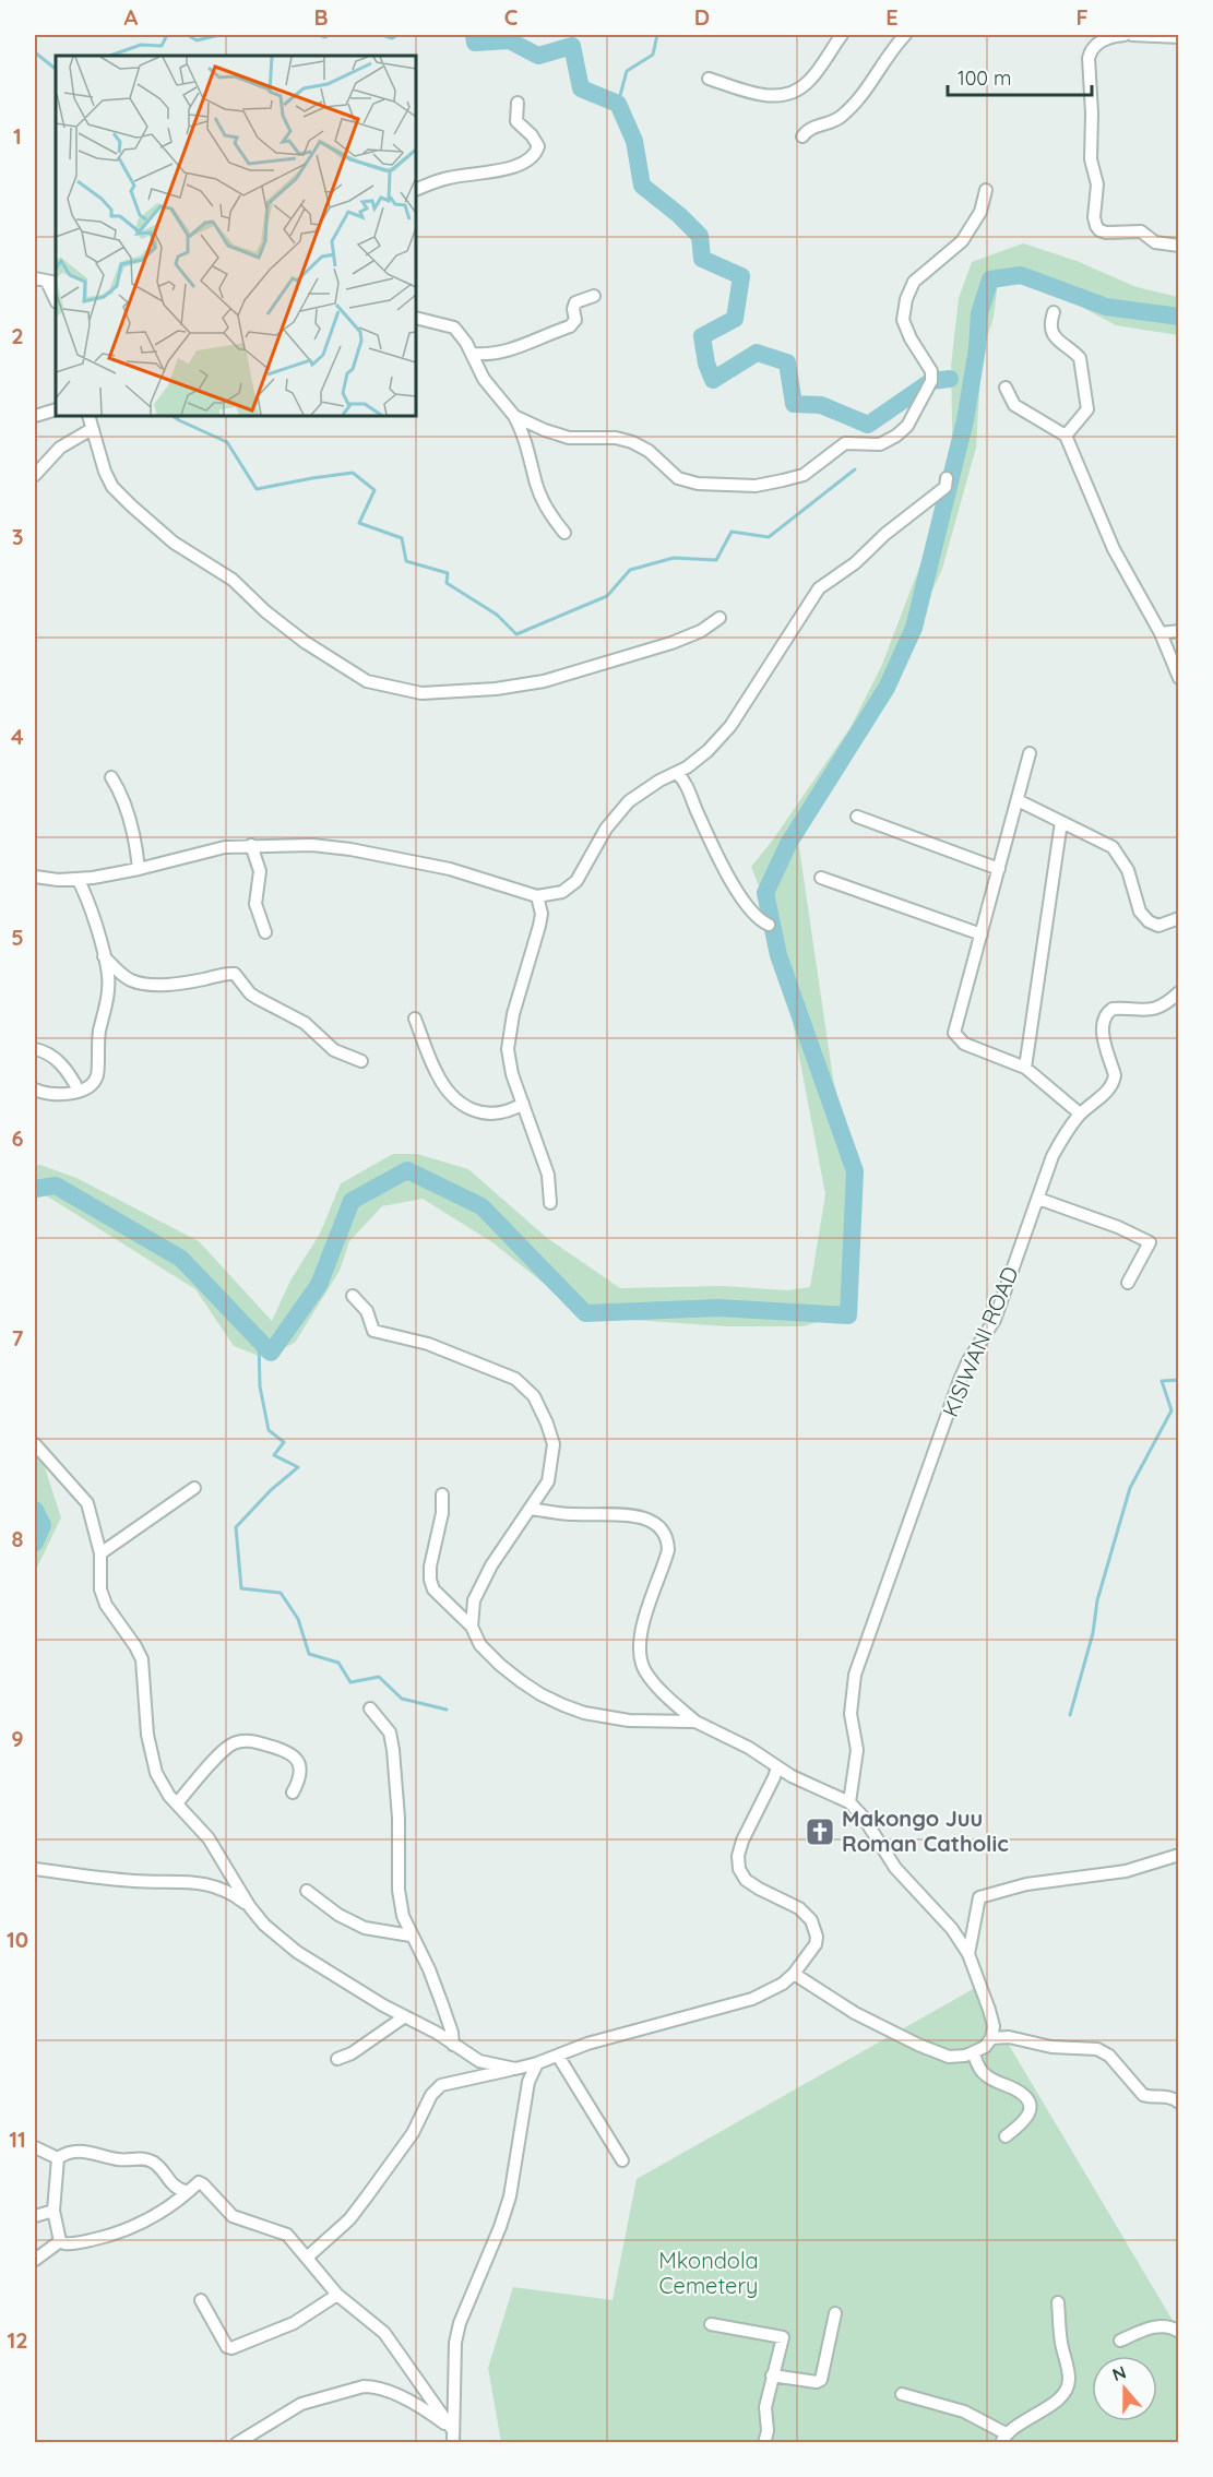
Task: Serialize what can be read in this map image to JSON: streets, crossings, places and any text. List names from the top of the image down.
{
  "streets": {
    "street": ["KISIWANI ROAD"]
  },
  "parks": ["Mkondola Cemetery"],
  "places": {
    "church": ["Makongo Juu Roman Catholic"]
  },
  "scale_bar": "100 m",
  "north": "top",
  "grid": {
    "columns": [
      "A",
      "B",
      "C",
      "D",
      "E",
      "F"
    ],
    "rows": [
      "1",
      "2",
      "3",
      "4",
      "5",
      "6",
      "7",
      "8",
      "9",
      "10",
      "11",
      "12"
    ]
  }
}
